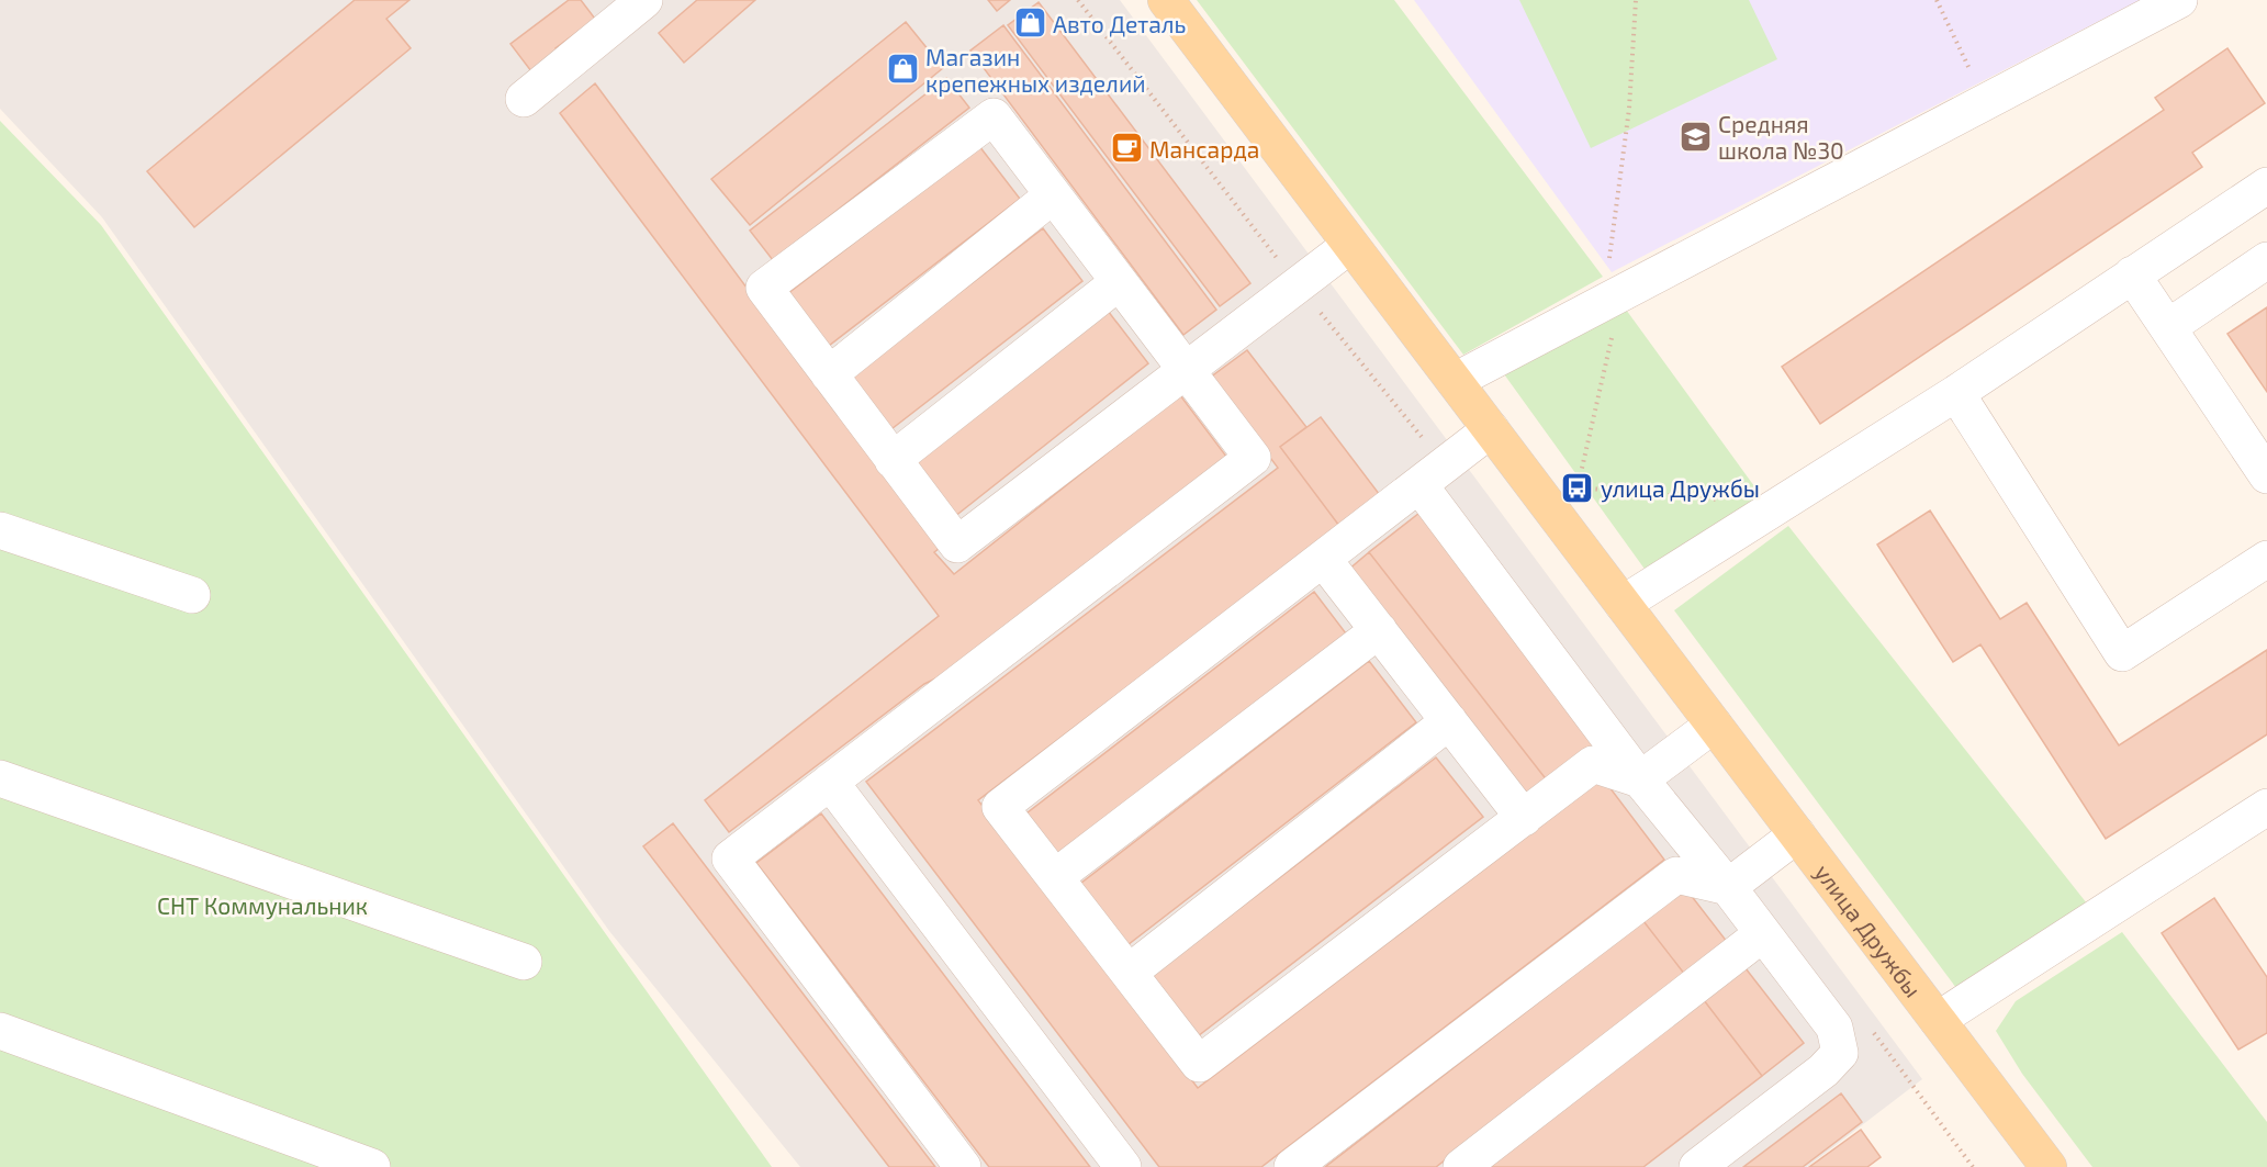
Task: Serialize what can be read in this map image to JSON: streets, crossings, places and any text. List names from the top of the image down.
{
  "streets": {
    "main road": ["улица Дружбы"]
  },
  "parks": ["СНТ Коммунальник"],
  "places": {
    "shop": ["Авто Деталь", "Магазин крепежных изделий"],
    "school or university": ["Средняя школа №30"],
    "cafe": ["Мансарда"],
    "bus stop": ["улица Дружбы"]
  }
}
